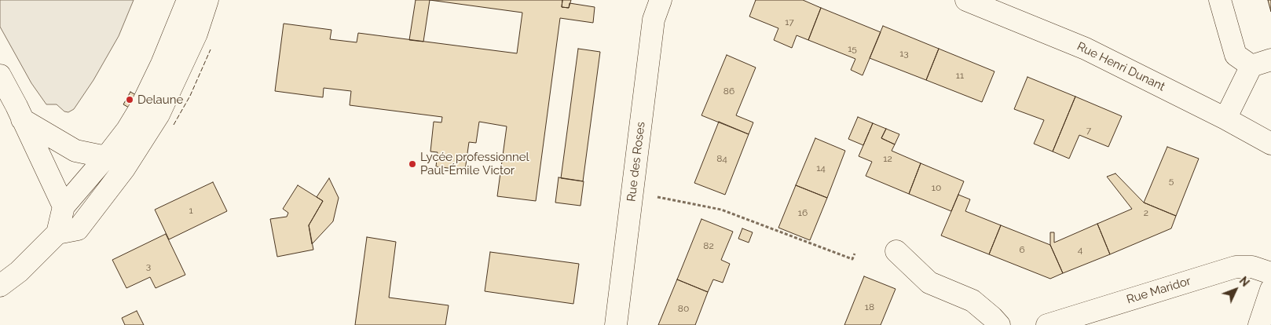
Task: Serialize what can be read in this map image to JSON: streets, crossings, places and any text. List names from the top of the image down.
{
  "streets": {
    "street": ["Rue Henri Dunant", "Rue des Roses", "Rue Maridor"]
  },
  "places": ["Delaune", "Lycée professionnel Paul-Émile Victor"],
  "house_numbers": [
    "17",
    "15",
    "13",
    "11",
    "86",
    "7",
    "84",
    "12",
    "14",
    "5",
    "10",
    "1",
    "16",
    "2",
    "82",
    "6",
    "4",
    "3",
    "18",
    "80"
  ],
  "north": "top right"
}
